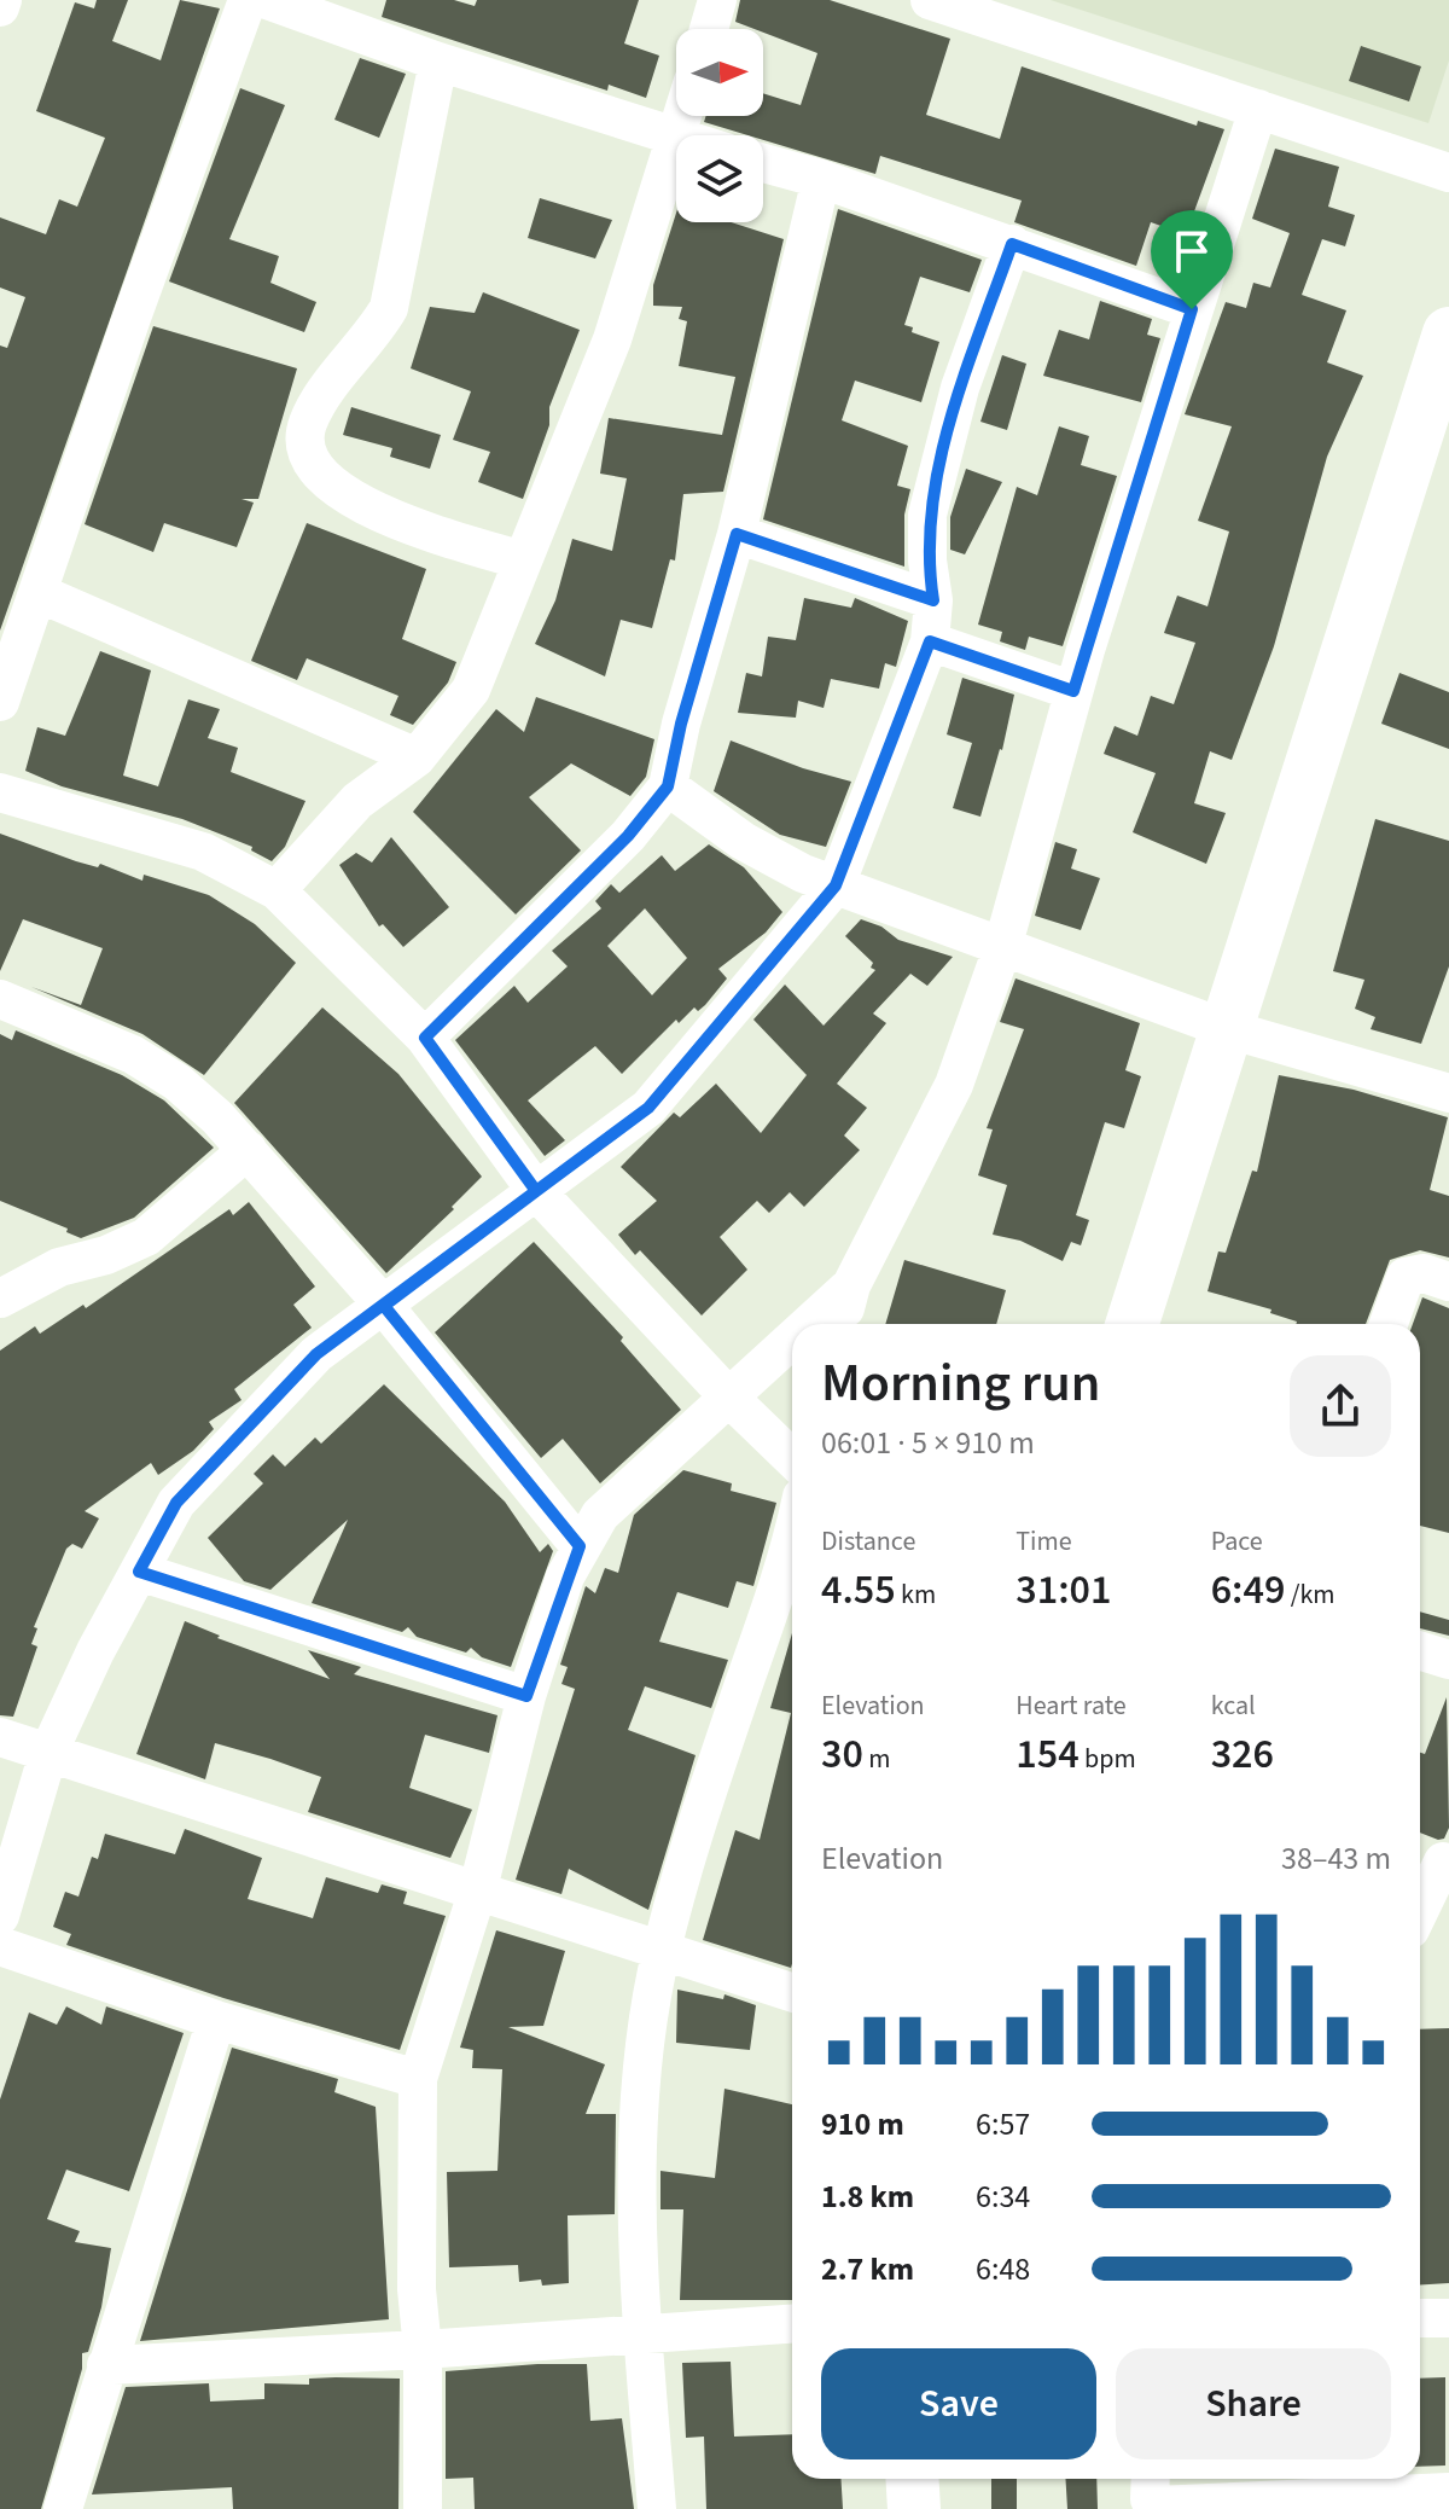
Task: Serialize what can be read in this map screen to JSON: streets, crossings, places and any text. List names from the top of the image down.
{
  "north": "right",
  "page": {
    "heading": ["Morning run", "06:01 · 5 × 910 m"],
    "stats": [
      ["Distance", "4.55 km"],
      ["Time", "31:01"],
      ["Pace", "6:49 /km"],
      ["Elevation", "30 m"],
      ["Heart rate", "154 bpm"],
      ["kcal", "326"]
    ],
    "chart": ["Elevation", "38–43 m"],
    "list": [
      {
        "name": "910 m",
        "note": "6:57"
      },
      {
        "name": "1.8 km",
        "note": "6:34"
      },
      {
        "name": "2.7 km",
        "note": "6:48"
      }
    ],
    "buttons": ["Save", "Share"]
  }
}
